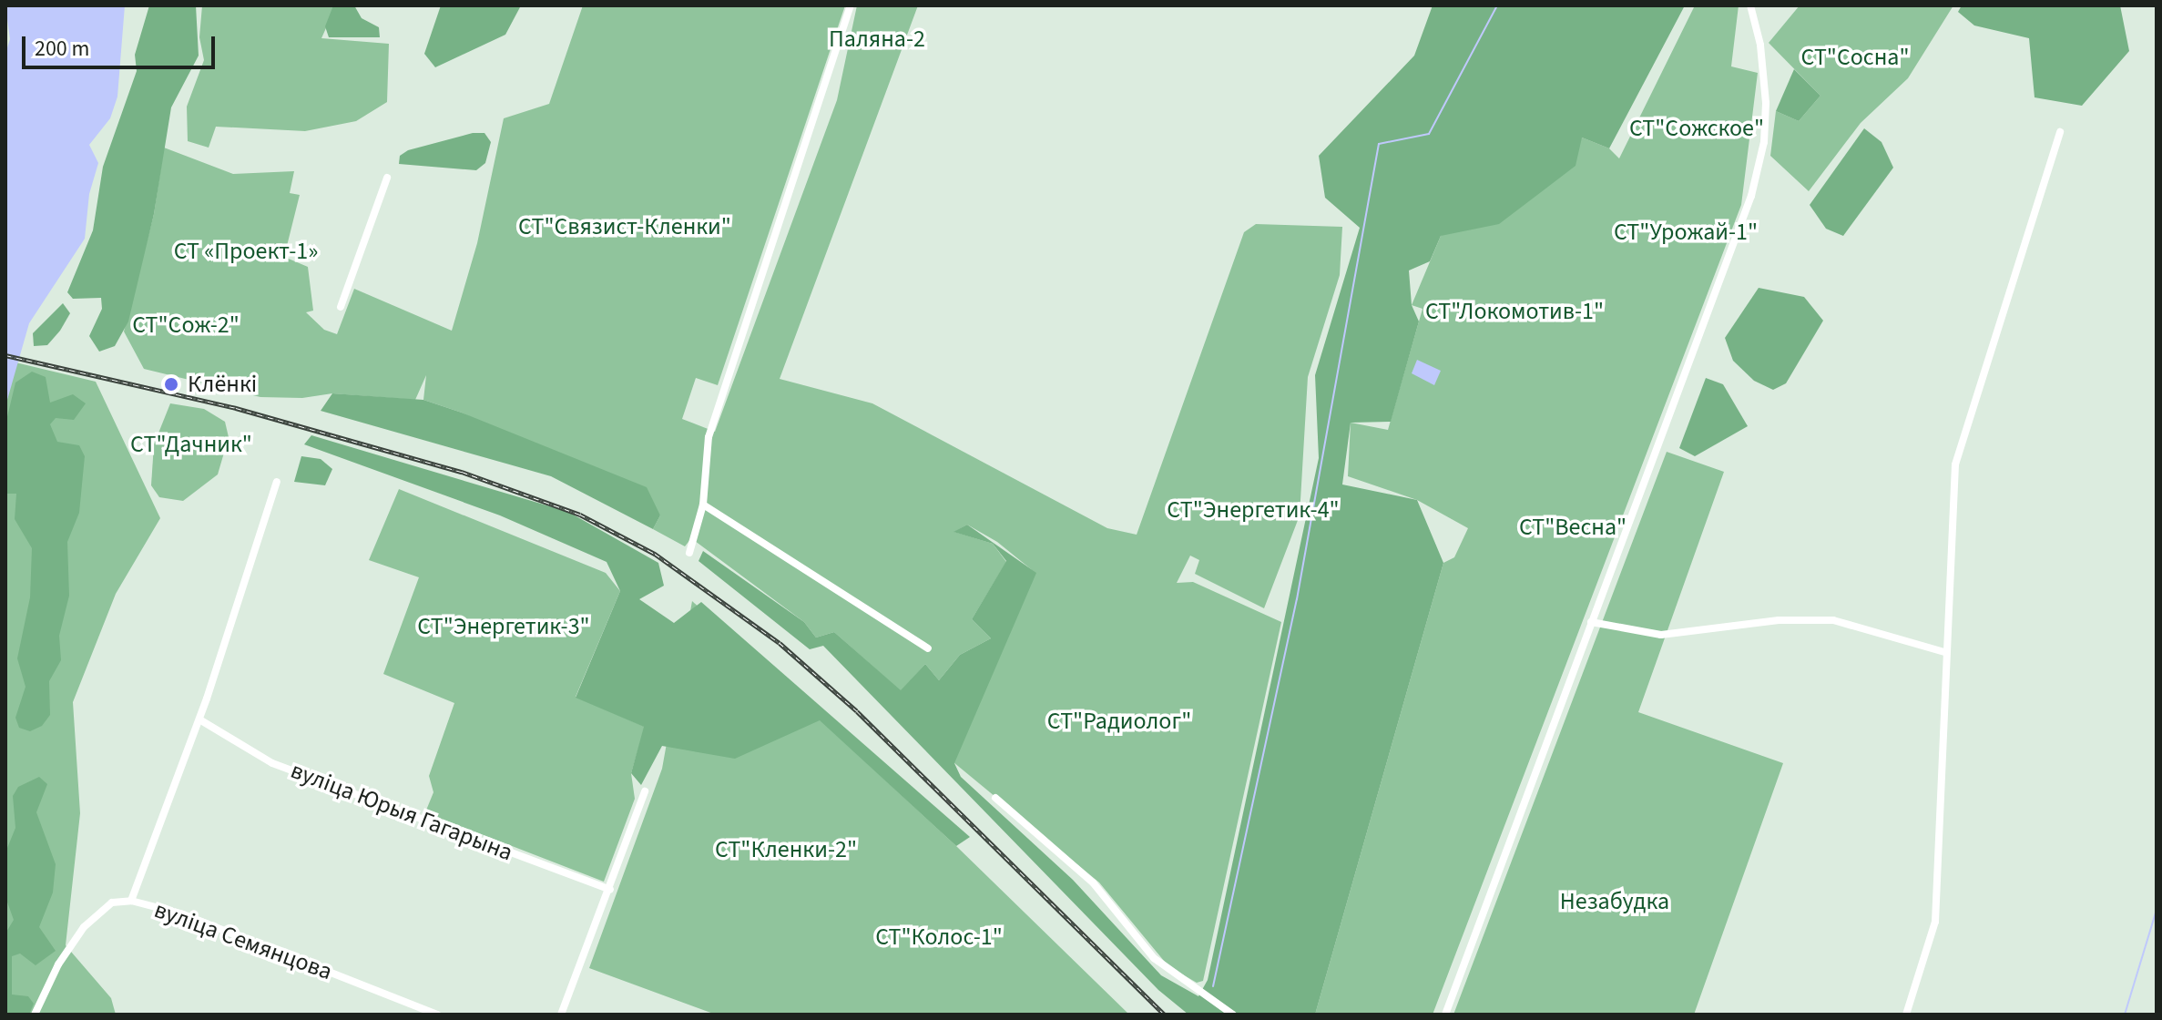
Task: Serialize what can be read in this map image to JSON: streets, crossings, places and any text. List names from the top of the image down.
{
  "streets": {
    "street": ["вуліца Юрыя Гагарына", "вуліца Семянцова"]
  },
  "parks": [
    "Паляна-2",
    "СТ\"Сосна\"",
    "СТ\"Сожское\"",
    "СТ\"Связист-Кленки\"",
    "СТ\"Урожай-1\"",
    "СТ «Проект-1»",
    "СТ\"Локомотив-1\"",
    "СТ\"Сож-2\"",
    "СТ\"Дачник\"",
    "СТ\"Энергетик-4\"",
    "СТ\"Весна\"",
    "СТ\"Энергетик-3\"",
    "СТ\"Радиолог\"",
    "СТ\"Кленки-2\"",
    "Незабудка",
    "СТ\"Колос-1\""
  ],
  "places": ["Клёнкі"],
  "scale_bar": "200 m"
}
